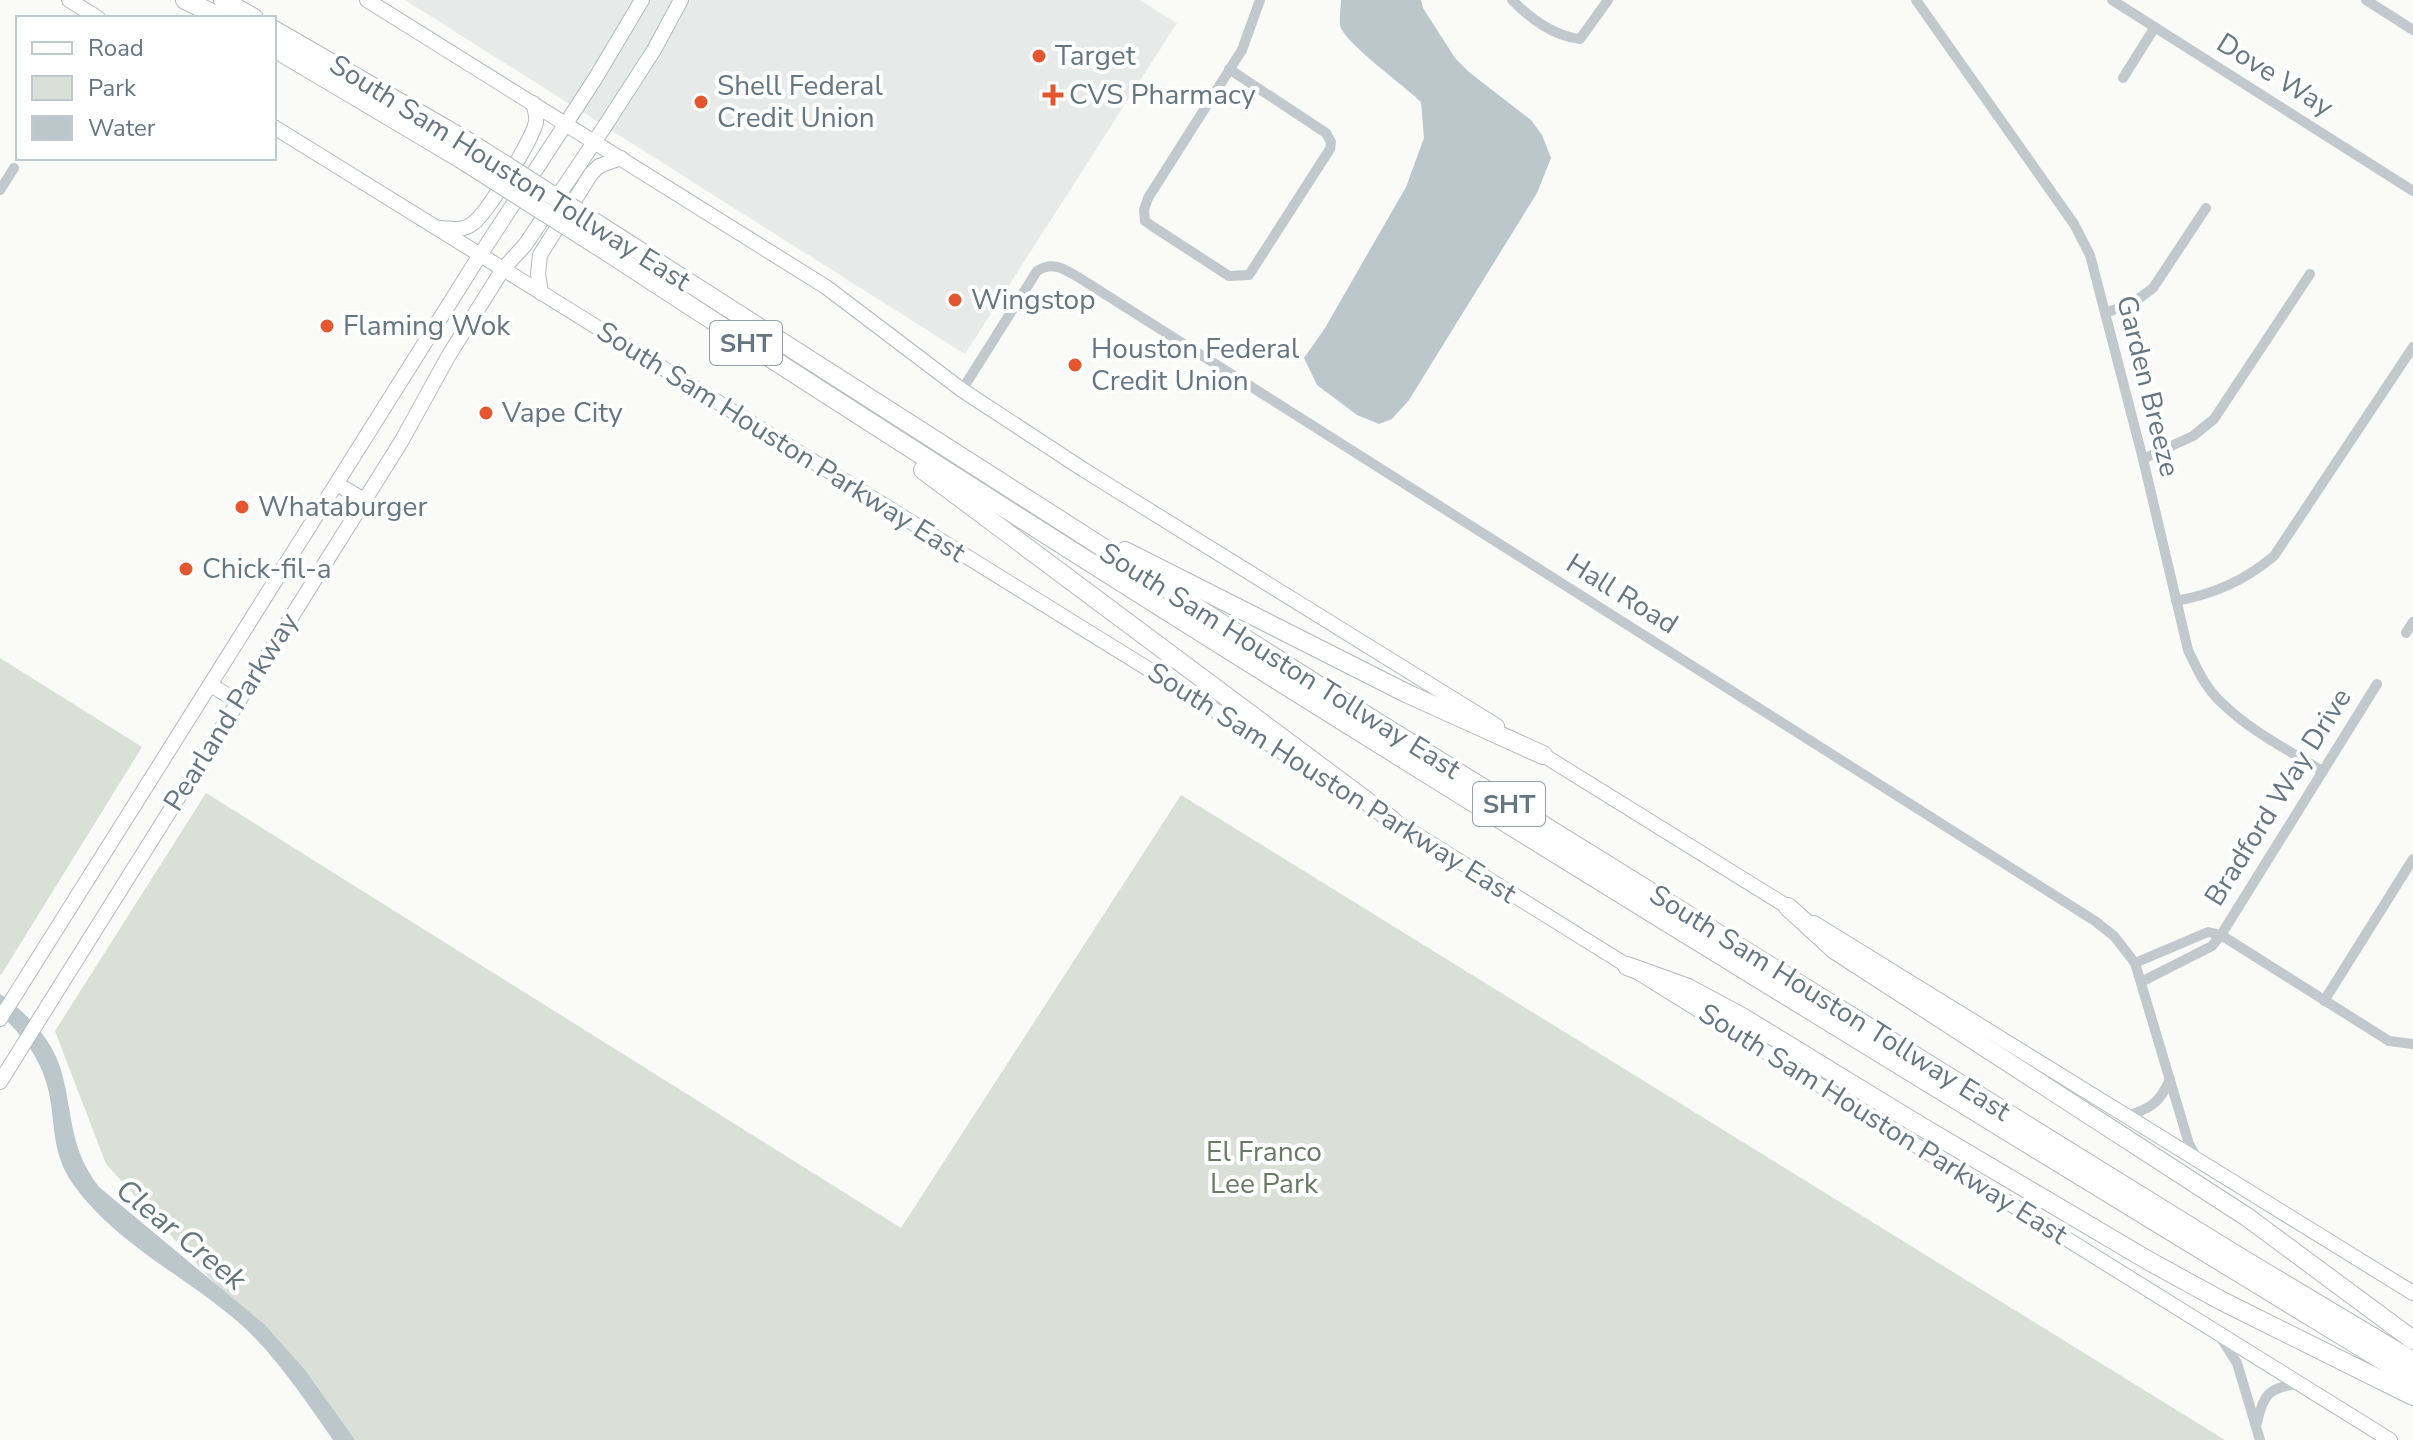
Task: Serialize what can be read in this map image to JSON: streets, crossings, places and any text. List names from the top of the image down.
{
  "streets": {
    "highway": ["South Sam Houston Tollway East", "SHT"],
    "main road": ["South Sam Houston Parkway East", "Pearland Parkway"],
    "street": [
      "Dove Way",
      "Garden Breeze",
      "Hall Road",
      "Bradford Way Drive"
    ]
  },
  "crossings": [
    ["Garden Breeze", "Bradford Way Drive"],
    ["South Sam Houston Parkway East", "Pearland Parkway"]
  ],
  "water": ["Clear Creek"],
  "parks": ["El Franco Lee Park"],
  "places": {
    "other": [
      "Target",
      "Shell Federal Credit Union",
      "Wingstop",
      "Flaming Wok",
      "Houston Federal Credit Union",
      "Vape City",
      "Whataburger",
      "Chick-fil-a"
    ],
    "health": ["CVS Pharmacy"]
  },
  "legend": ["Road", "Park", "Water"]
}
